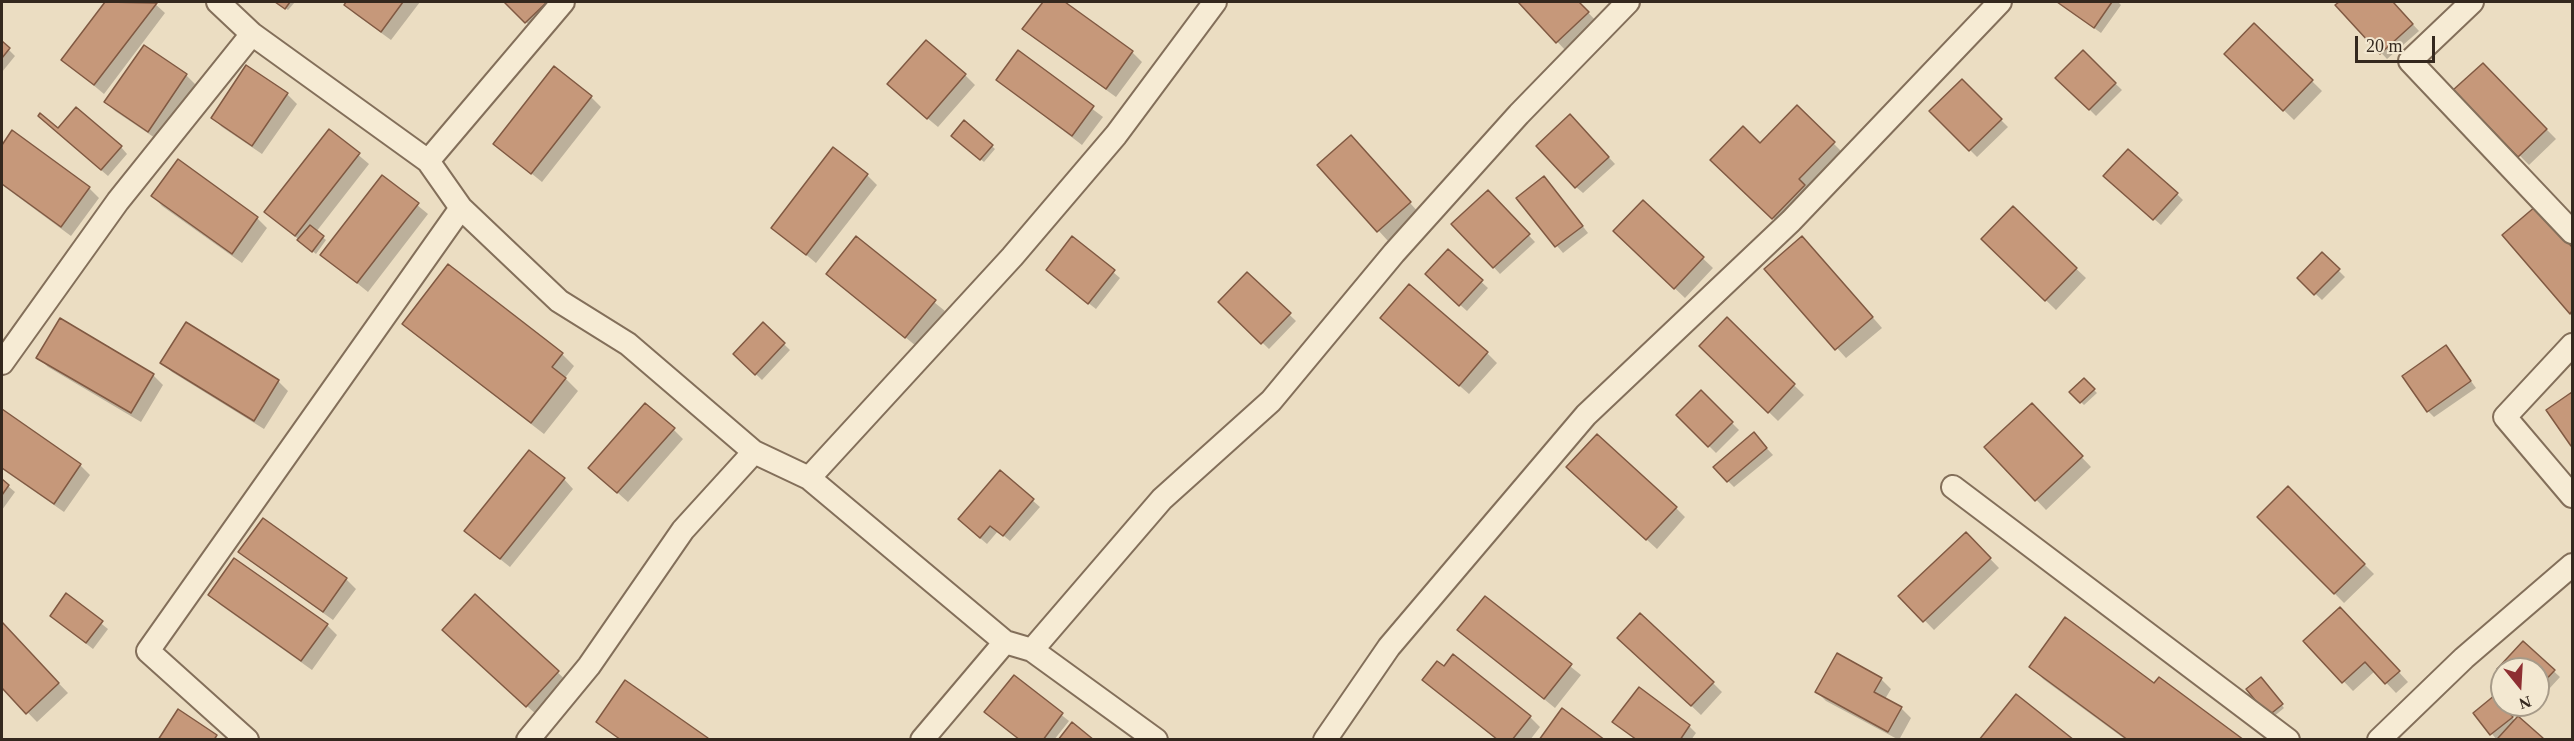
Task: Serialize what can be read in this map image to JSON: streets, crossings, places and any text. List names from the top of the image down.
{
  "scale_bar": "20 m",
  "north": "bottom"
}
